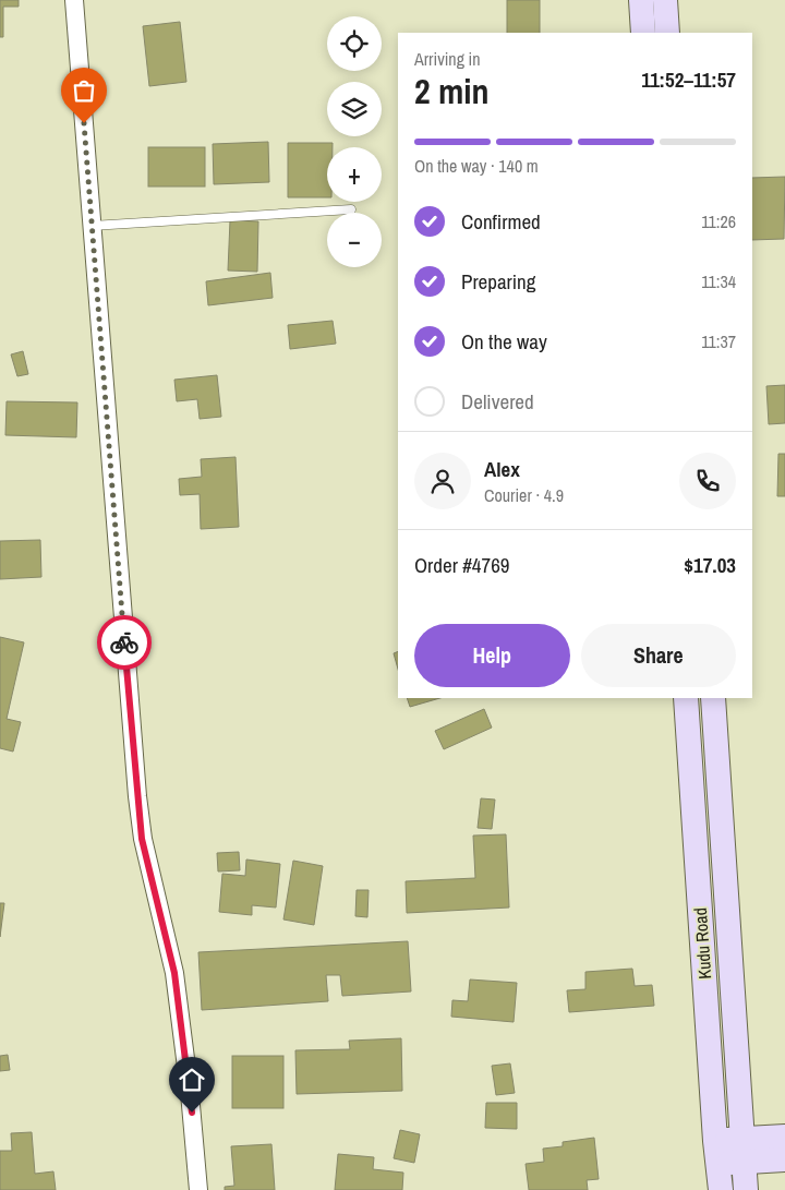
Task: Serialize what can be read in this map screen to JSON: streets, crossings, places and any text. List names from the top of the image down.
{
  "streets": {
    "main road": ["Kudu Road"]
  },
  "page": {
    "map_buttons": ["+", "−"],
    "heading": ["2 min", "Arriving in", "11:52–11:57"],
    "panel": [
      "Alex",
      "Courier · 4.9",
      "Order #4769",
      "$17.03"
    ],
    "bar": "On the way · 140 m",
    "list": [
      ["Confirmed", "11:26"],
      ["Preparing", "11:34"],
      ["On the way", "11:37"],
      "Delivered"
    ],
    "buttons": ["Help", "Share"]
  }
}
